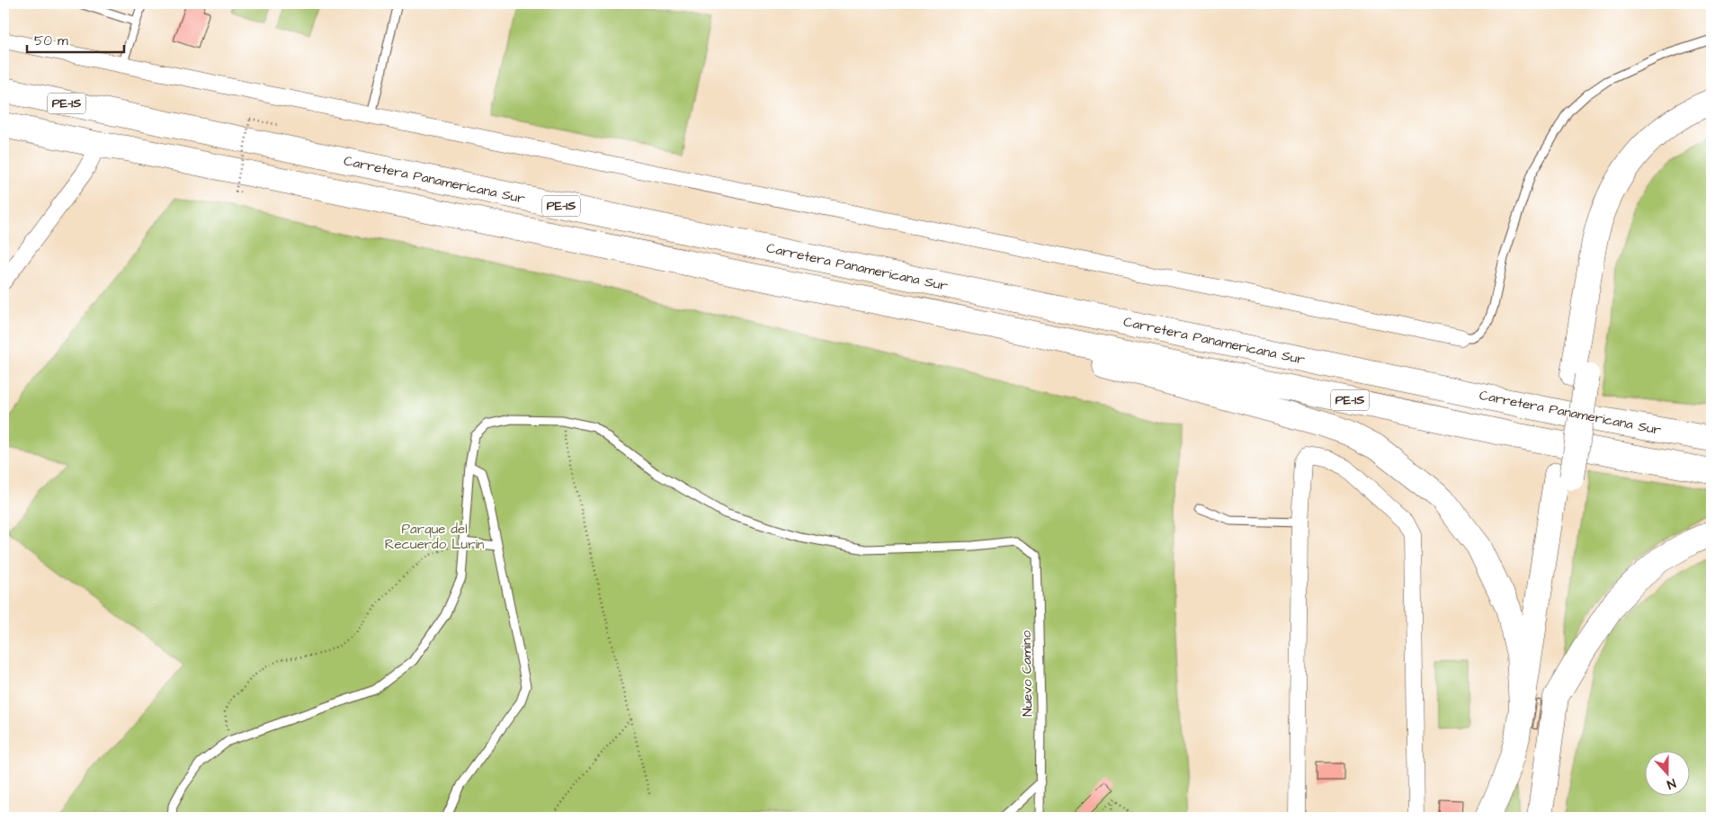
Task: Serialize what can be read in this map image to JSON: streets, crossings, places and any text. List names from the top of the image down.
{
  "streets": {
    "highway": ["PE-1S", "Carretera Panamericana Sur"],
    "lane": ["Nuevo Camino"]
  },
  "parks": ["Parque del Recuerdo Lurín"],
  "scale_bar": "50 m",
  "north": "bottom"
}
